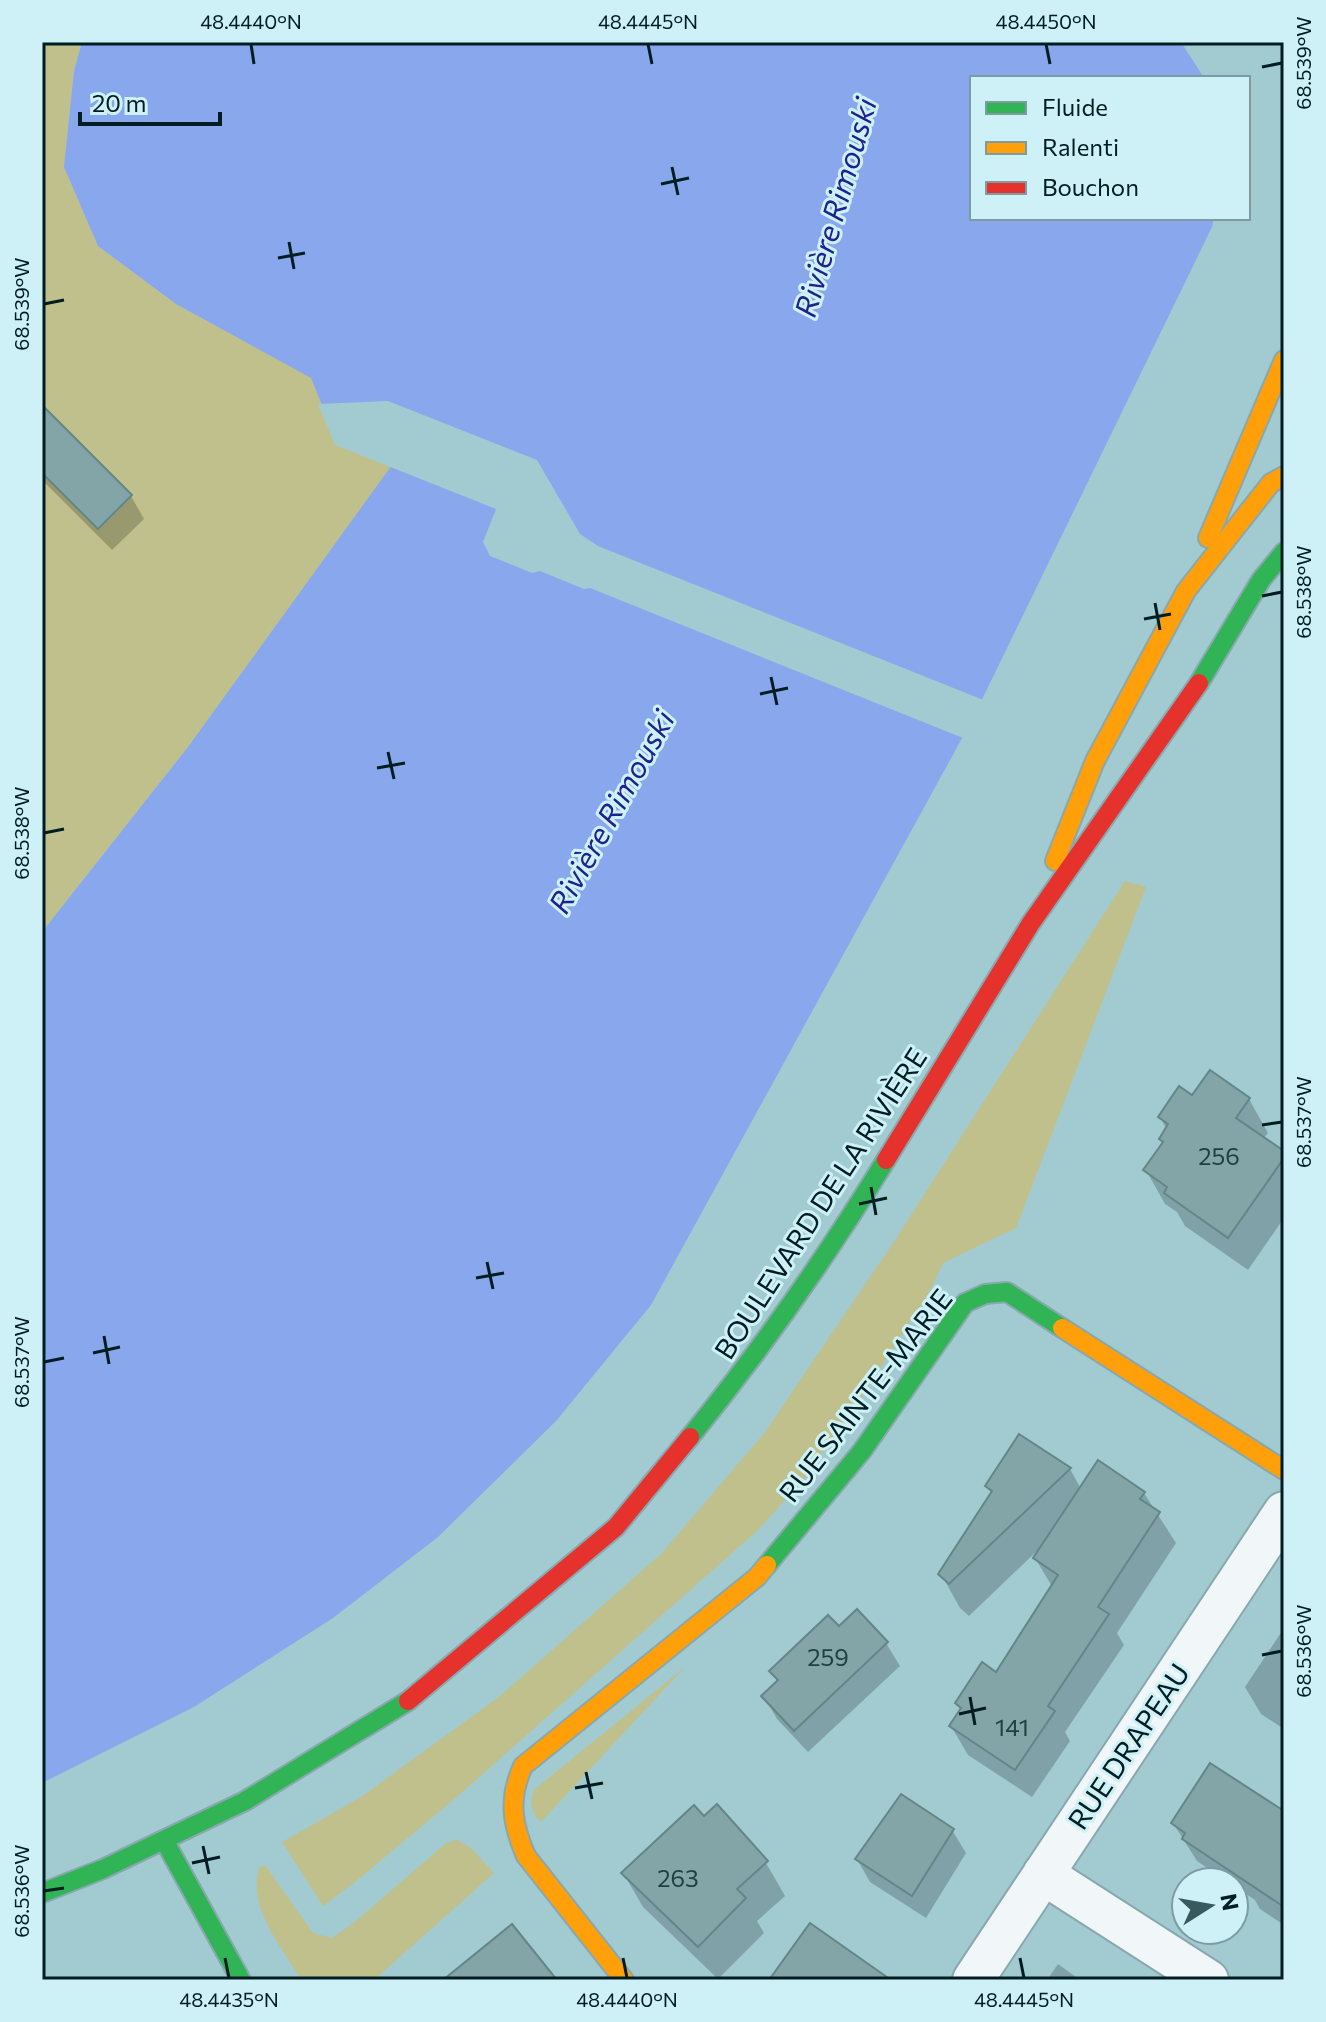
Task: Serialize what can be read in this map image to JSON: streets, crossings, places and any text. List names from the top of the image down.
{
  "streets": {
    "main road": ["BOULEVARD DE LA RIVIÈRE", "RUE SAINTE-MARIE"],
    "street": ["RUE DRAPEAU"]
  },
  "water": ["Rivière Rimouski"],
  "house_numbers": [
    "256",
    "259",
    "141",
    "263"
  ],
  "legend": ["Fluide", "Ralenti", "Bouchon"],
  "scale_bar": "20 m",
  "north": "right",
  "coordinates": [
    "48.4440°N",
    "48.4445°N",
    "48.4450°N",
    "68.539°W",
    "68.538°W",
    "68.537°W",
    "68.536°W",
    "48.4435°N"
  ]
}
